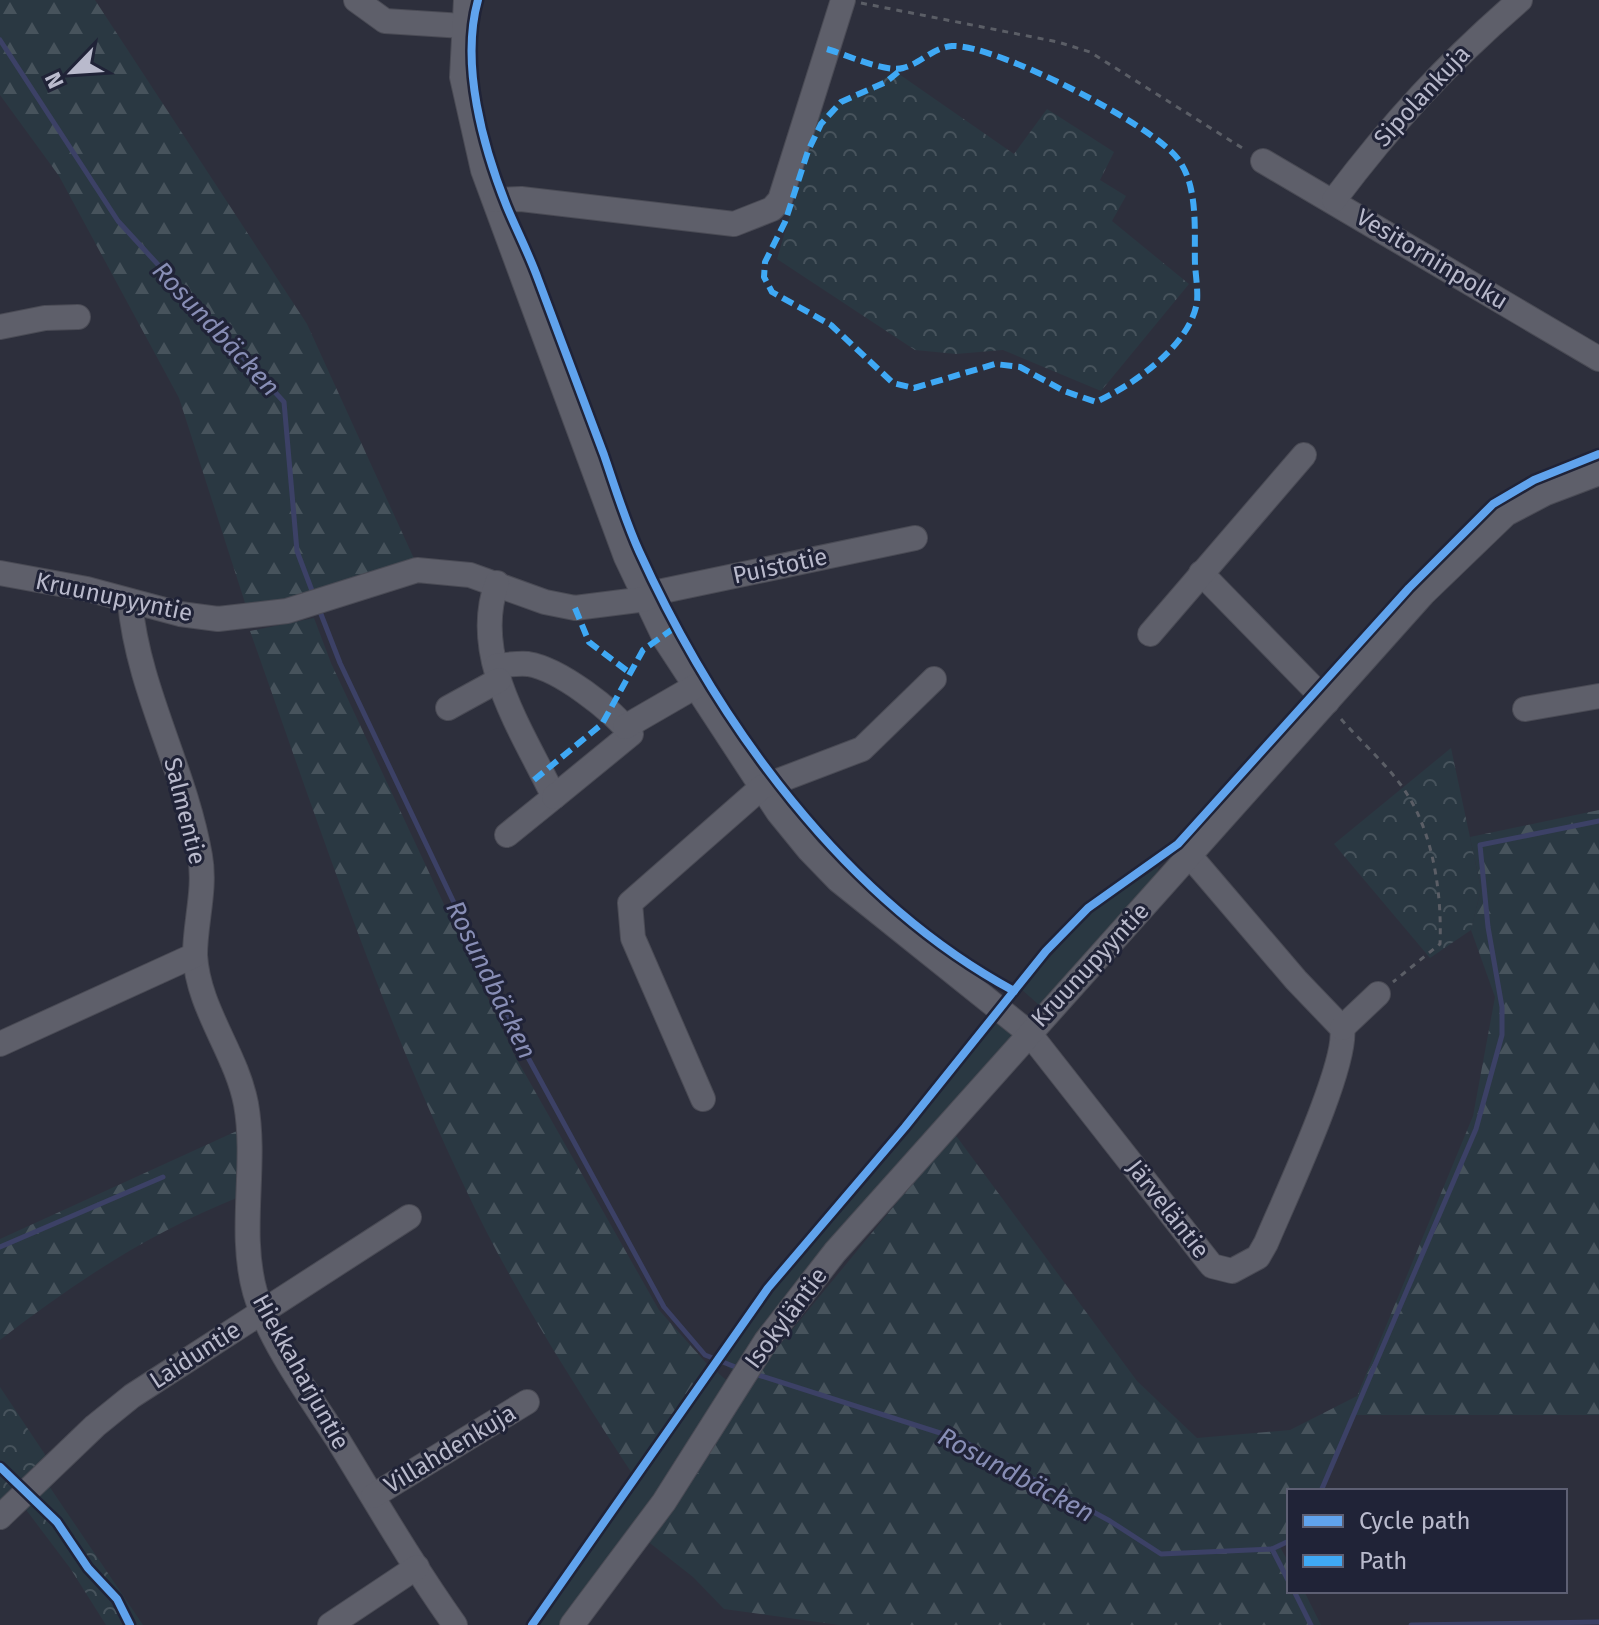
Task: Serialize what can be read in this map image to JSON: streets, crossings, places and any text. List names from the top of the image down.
{
  "streets": {
    "street": [
      "Sipolankuja",
      "Vesitorninpolku",
      "Puistotie",
      "Kruunupyyntie",
      "Salmentie",
      "Järveläntie",
      "Isokyläntie",
      "Laiduntie",
      "Hiekkaharjuntie",
      "Villahdenkuja"
    ]
  },
  "crossings": [
    ["Sipolankuja", "Vesitorninpolku"],
    ["Puistotie", "Kruunupyyntie"],
    ["Kruunupyyntie", "Salmentie"],
    ["Kruunupyyntie", "Järveläntie"],
    ["Kruunupyyntie", "Isokyläntie"],
    ["Salmentie", "Hiekkaharjuntie"],
    ["Järveläntie", "Isokyläntie"],
    ["Laiduntie", "Hiekkaharjuntie"],
    ["Hiekkaharjuntie", "Villahdenkuja"]
  ],
  "water": ["Rosundbäcken"],
  "legend": ["Cycle path", "Path"],
  "north": "bottom left"
}
